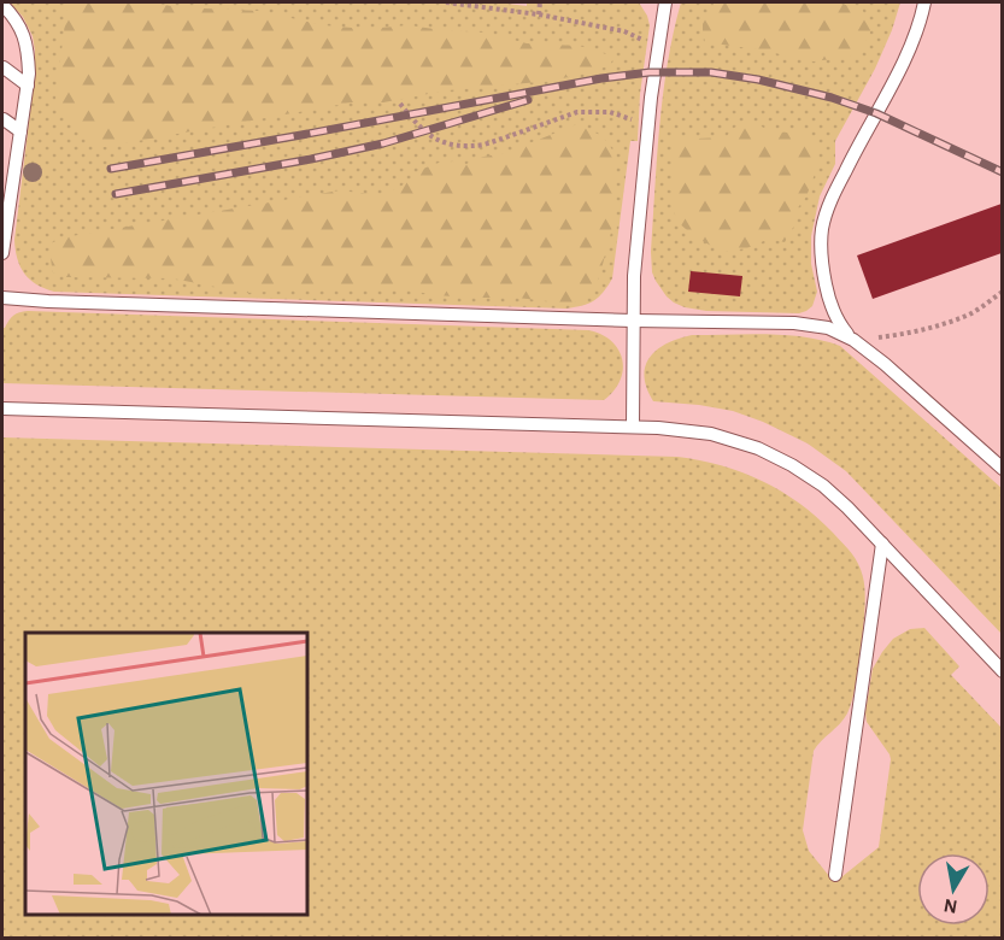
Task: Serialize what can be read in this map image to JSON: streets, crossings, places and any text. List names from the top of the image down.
{
  "north": "bottom"
}
